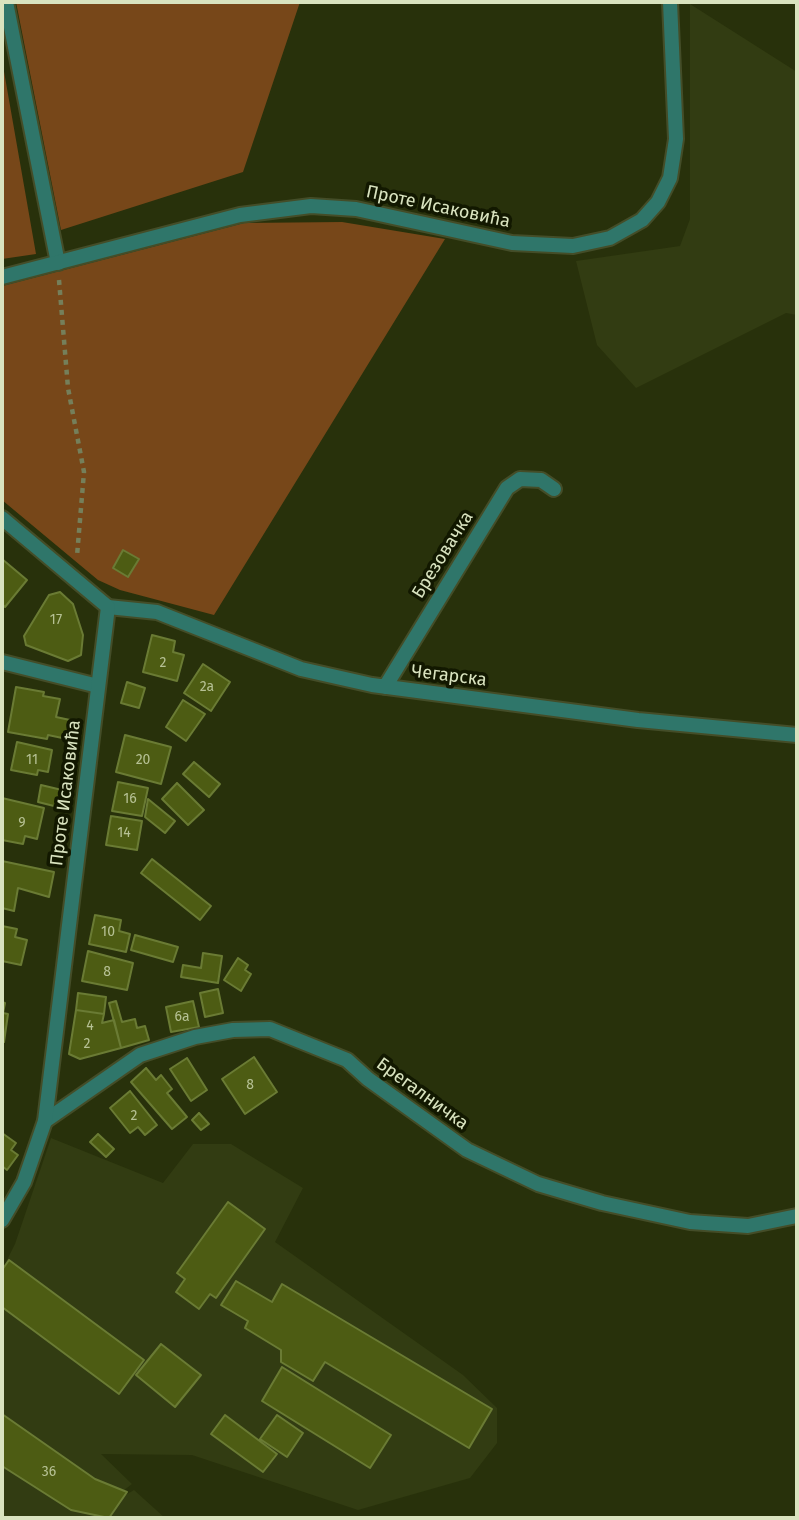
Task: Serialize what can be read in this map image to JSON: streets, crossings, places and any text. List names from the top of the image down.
{
  "streets": {
    "street": [
      "Проте Исаковића",
      "Брезовачка",
      "Чегарска",
      "Брегалничка"
    ]
  },
  "crossings": [
    ["Проте Исаковића", "Чегарска"],
    ["Проте Исаковића", "Брегалничка"],
    ["Брезовачка", "Чегарска"]
  ],
  "house_numbers": [
    "17",
    "2",
    "2a",
    "11",
    "20",
    "16",
    "9",
    "14",
    "10",
    "8",
    "6a",
    "4",
    "2",
    "8",
    "2",
    "36"
  ]
}
